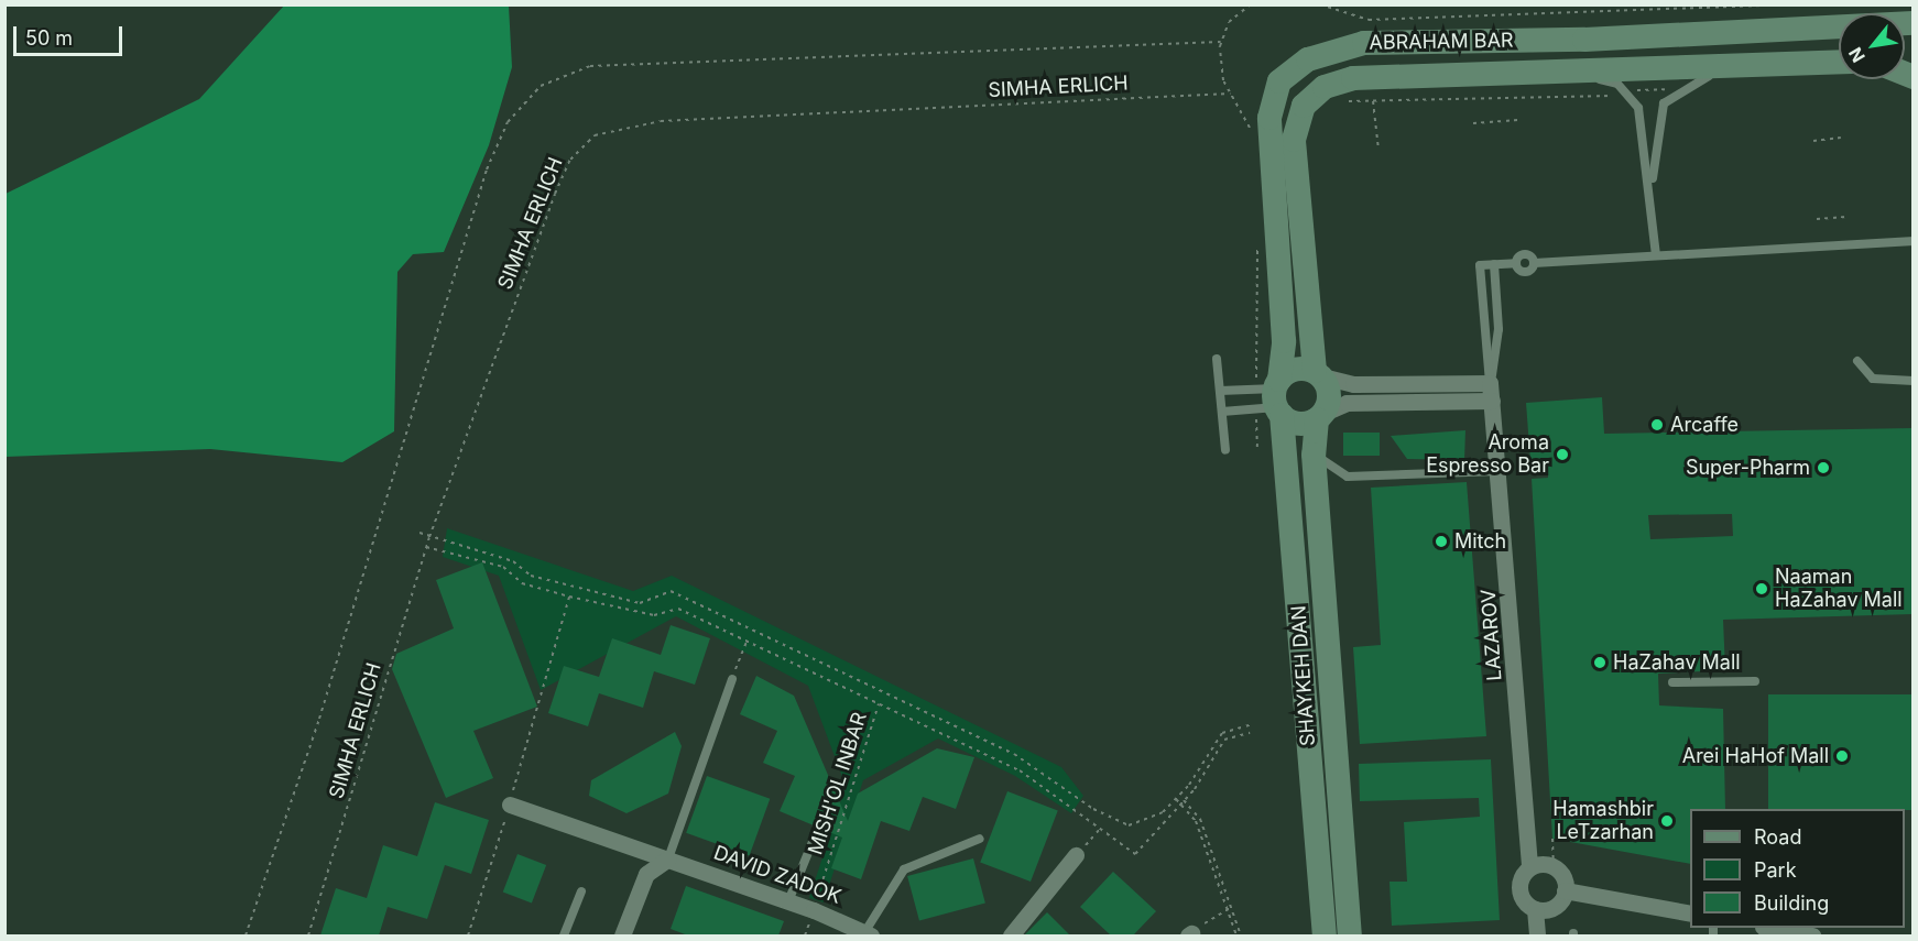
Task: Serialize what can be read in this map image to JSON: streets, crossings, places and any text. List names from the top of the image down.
{
  "streets": {
    "street": [
      "ABRAHAM BAR",
      "LAZAROV",
      "SHAYKEH DAN",
      "DAVID ZADOK"
    ],
    "path": ["SIMHA ERLICH", "MISH'OL INBAR"]
  },
  "crossings": [
    ["ABRAHAM BAR", "SHAYKEH DAN"],
    ["MISH'OL INBAR", "DAVID ZADOK"]
  ],
  "places": [
    "Arcaffe",
    "Aroma Espresso Bar",
    "Super-Pharm",
    "Mitch",
    "Naaman HaZahav Mall",
    "HaZahav Mall",
    "Arei HaHof Mall",
    "Hamashbir LeTzarhan"
  ],
  "legend": ["Road", "Park", "Building"],
  "scale_bar": "50 m",
  "north": "bottom left"
}
